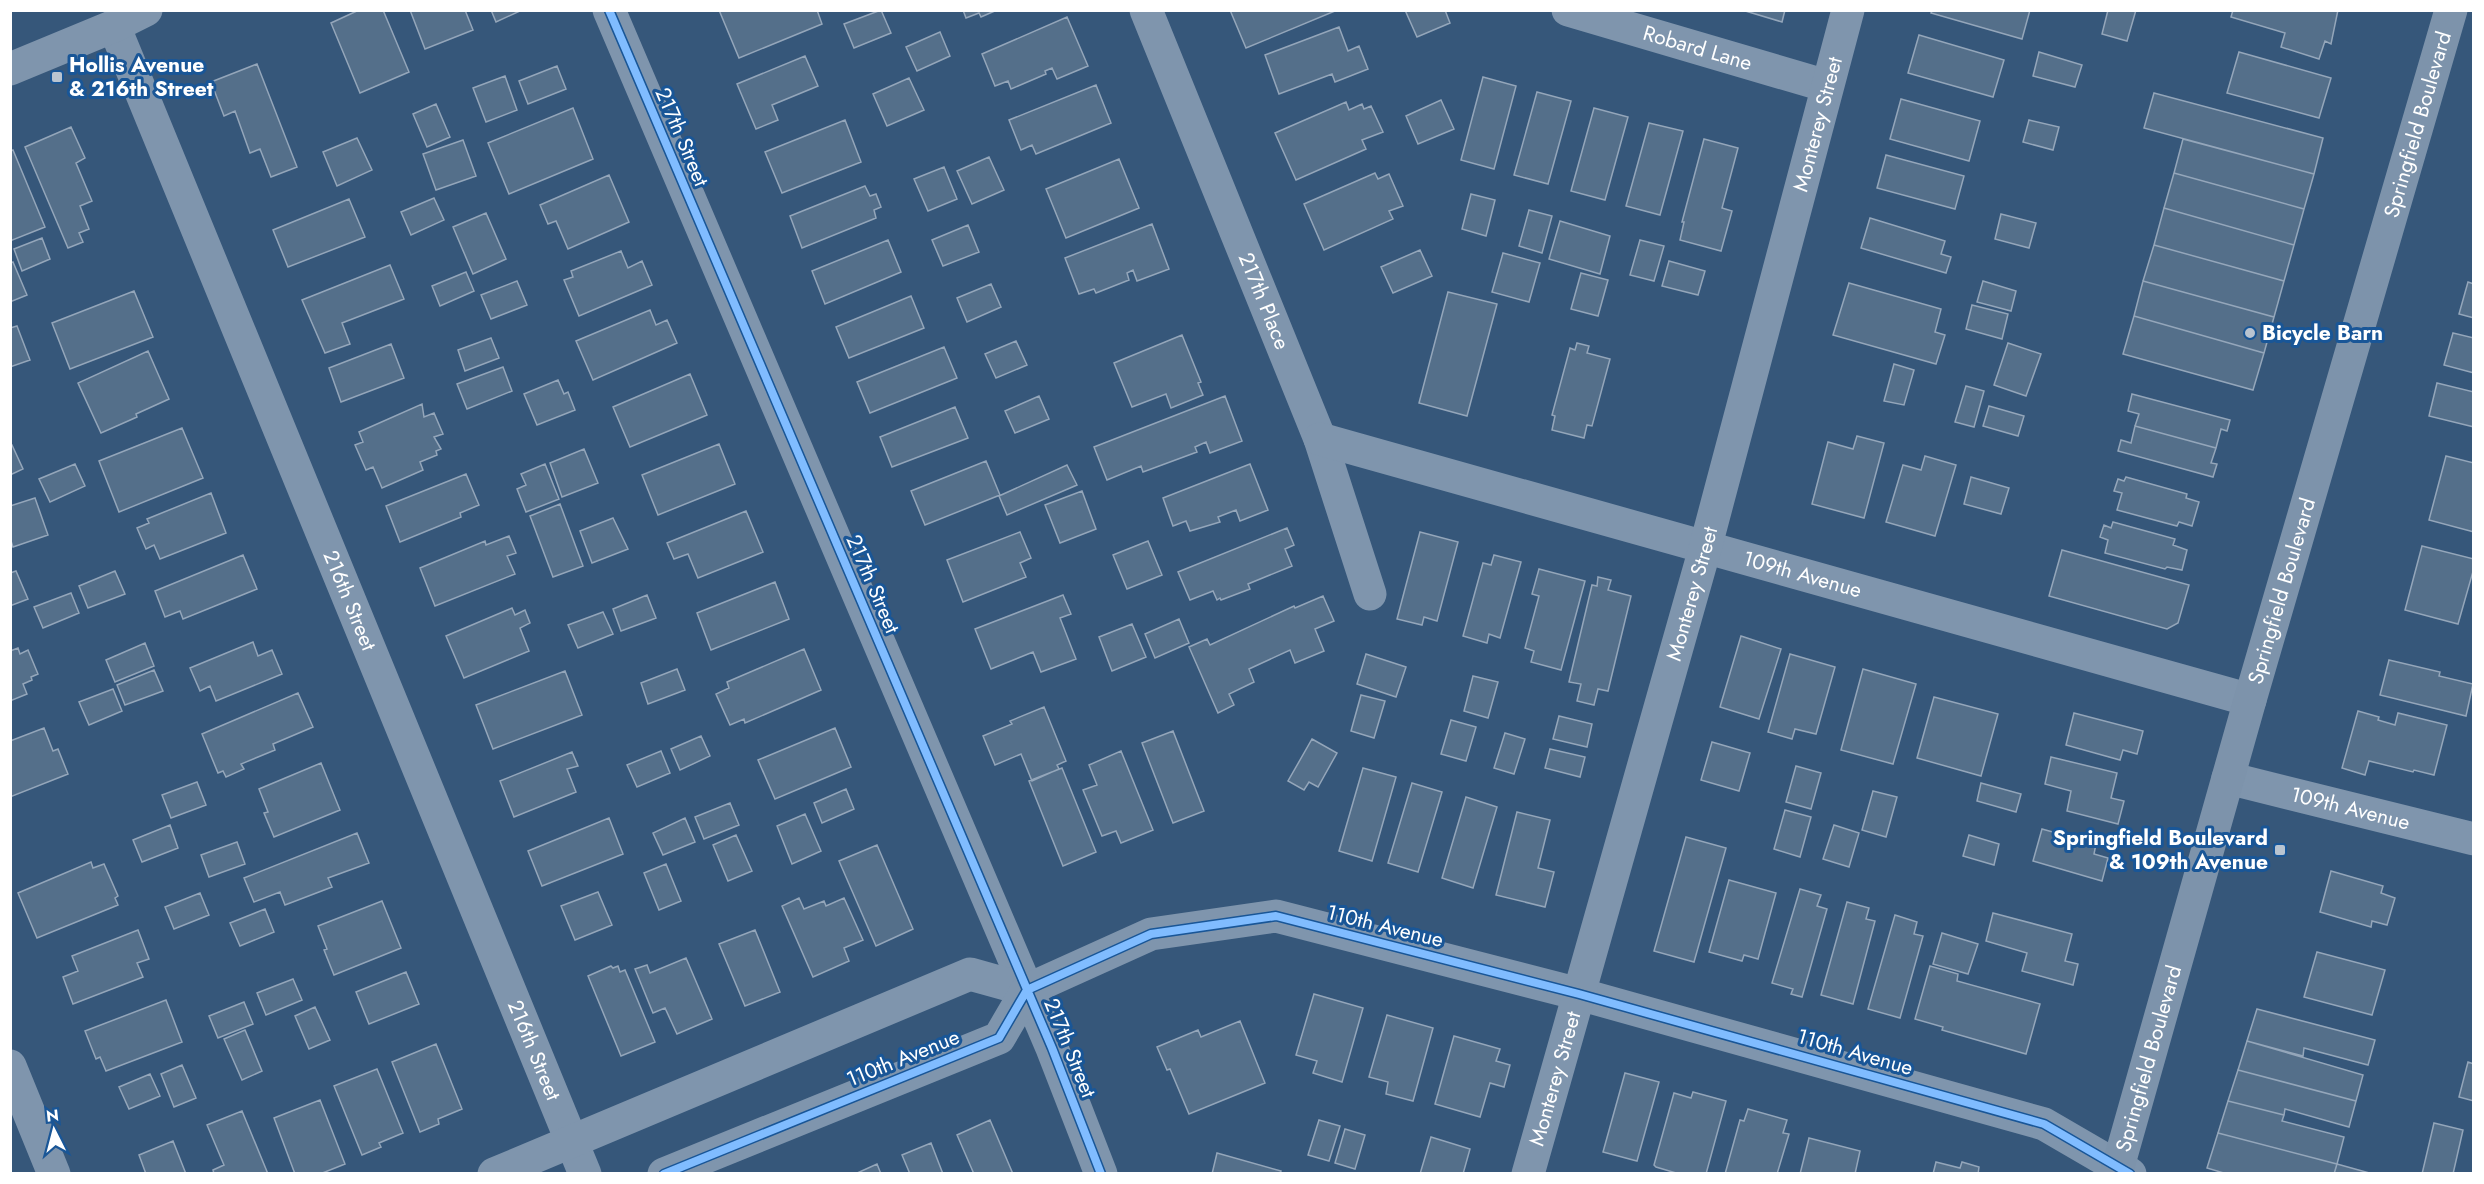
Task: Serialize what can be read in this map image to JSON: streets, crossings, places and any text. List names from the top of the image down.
{
  "streets": {
    "main road": ["Springfield Boulevard"],
    "street": [
      "Robard Lane",
      "Monterey Street",
      "217th Street",
      "217th Place",
      "109th Avenue",
      "216th Street",
      "110th Avenue"
    ]
  },
  "crossings": [
    ["Robard Lane", "Monterey Street"],
    ["Monterey Street", "109th Avenue"],
    ["Monterey Street", "110th Avenue"],
    ["Springfield Boulevard", "109th Avenue"],
    ["Springfield Boulevard", "110th Avenue"],
    ["217th Street", "110th Avenue"],
    ["217th Place", "109th Avenue"]
  ],
  "places": {
    "transit": ["Hollis Avenue & 216th Street", "Springfield Boulevard & 109th Avenue"],
    "other": ["Bicycle Barn"]
  },
  "north": "top"
}
